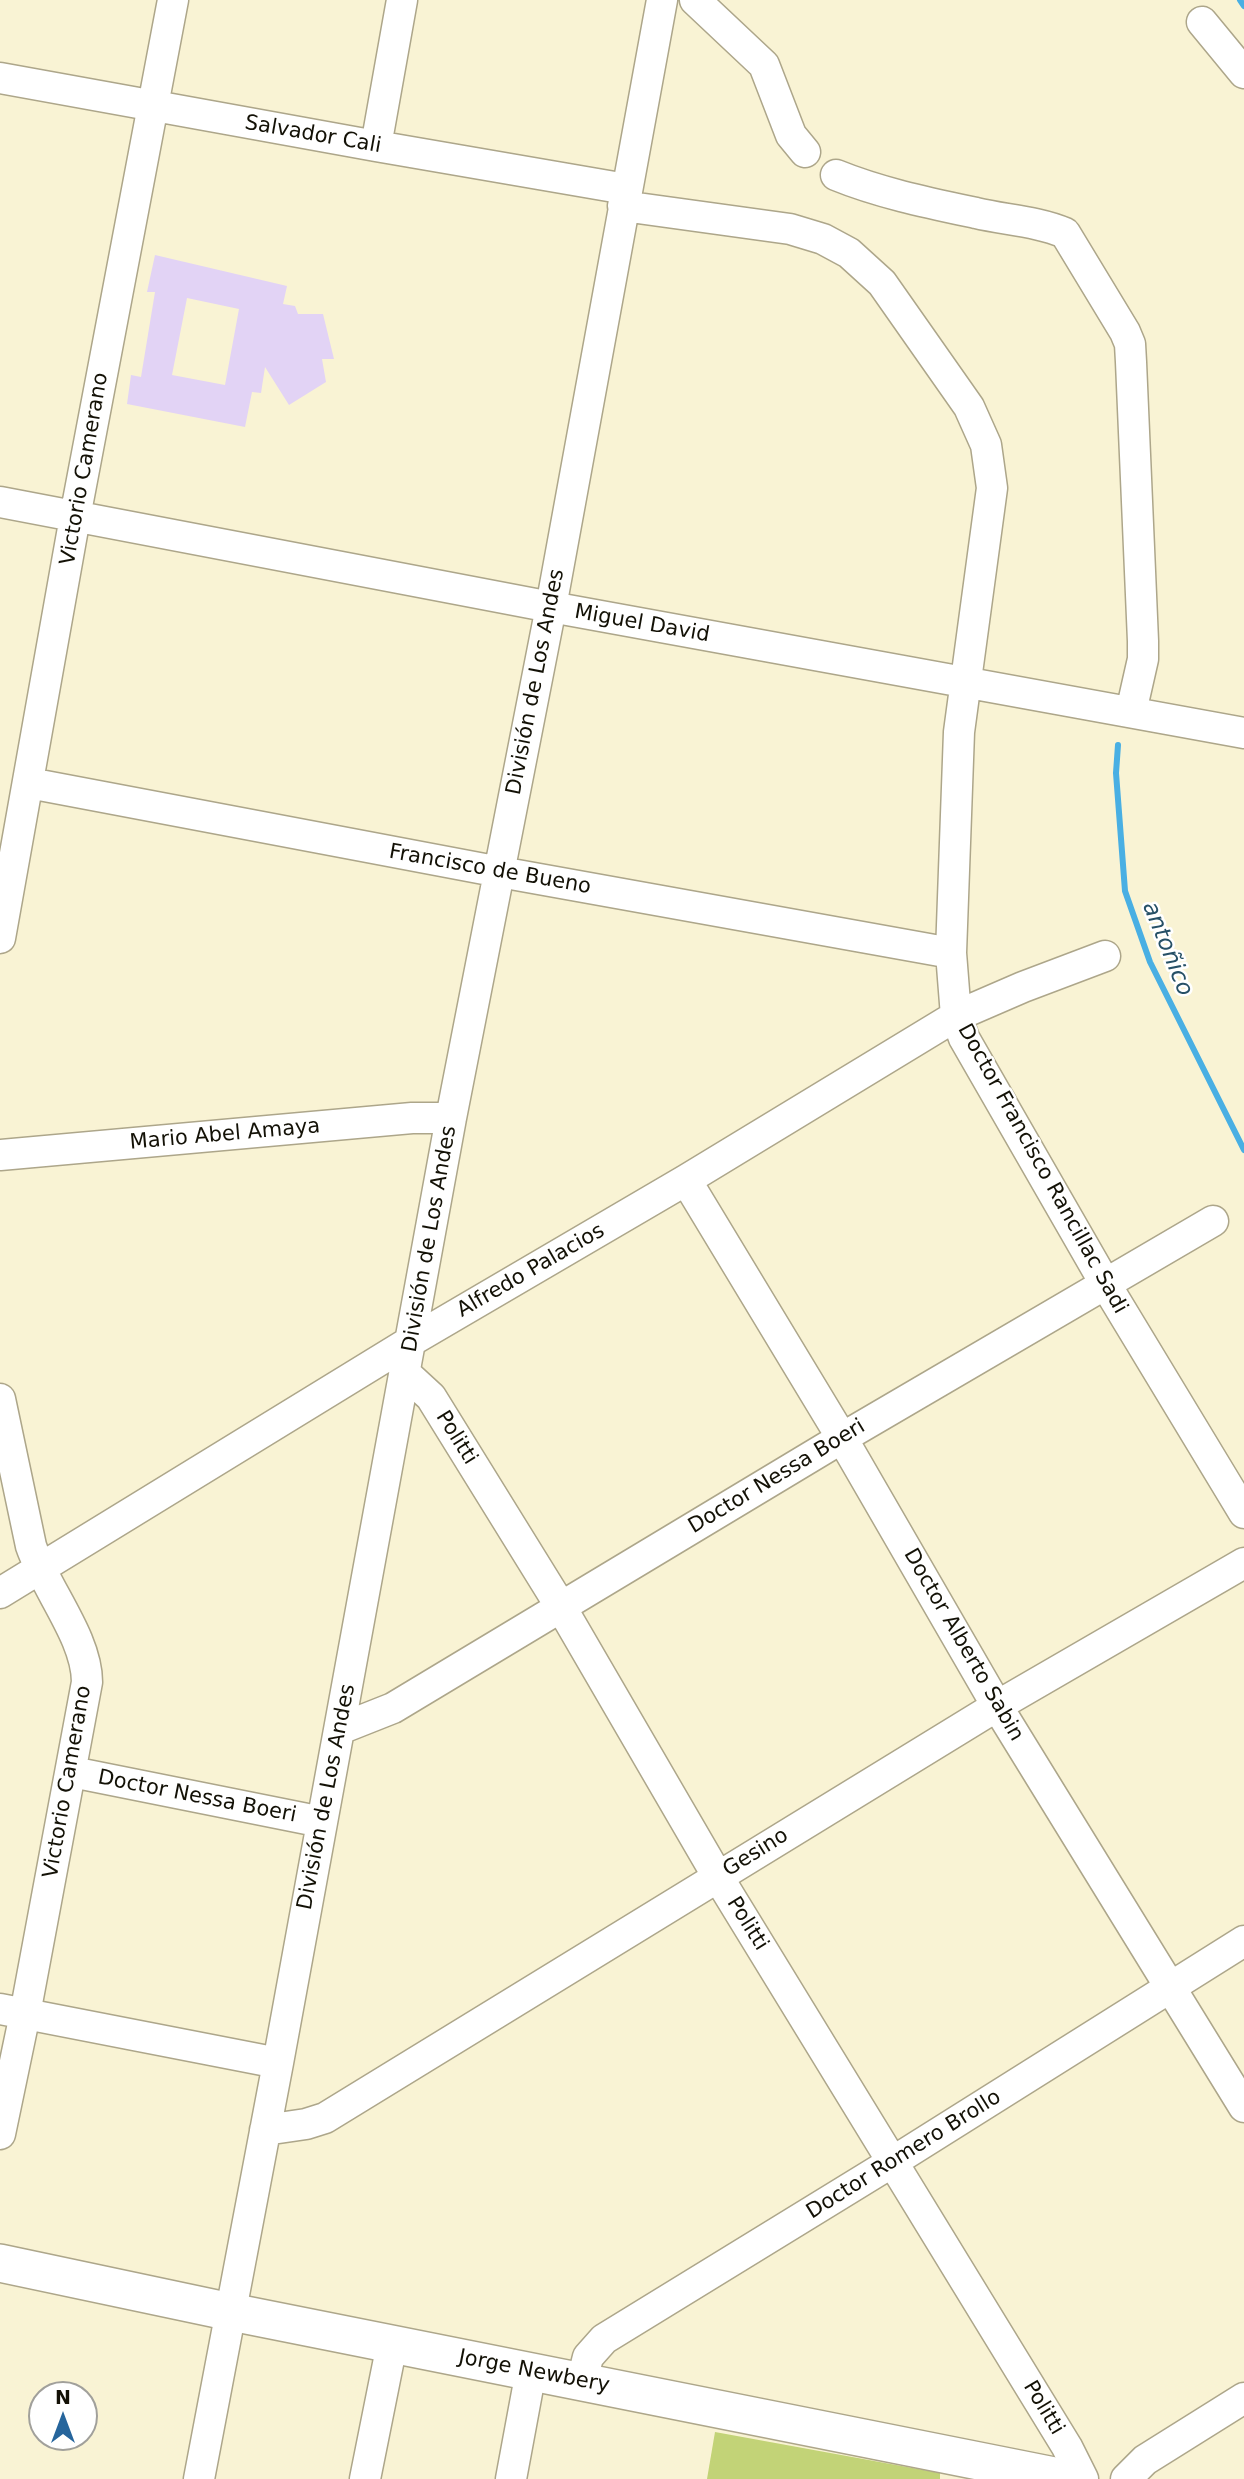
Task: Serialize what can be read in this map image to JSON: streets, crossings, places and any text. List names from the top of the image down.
{
  "streets": {
    "main road": ["Jorge Newbery"],
    "street": [
      "Salvador Cali",
      "Victorio Camerano",
      "Miguel David",
      "División de Los Andes",
      "Francisco de Bueno",
      "Mario Abel Amaya",
      "Doctor Francisco Rancillac Sadi",
      "Alfredo Palacios",
      "Politti",
      "Doctor Nessa Boeri",
      "Doctor Alberto Sabin",
      "Gesino",
      "Doctor Romero Brollo"
    ]
  },
  "crossings": [
    ["Salvador Cali", "Victorio Camerano"],
    ["Salvador Cali", "División de Los Andes"],
    ["Salvador Cali", "Doctor Francisco Rancillac Sadi"],
    ["Victorio Camerano", "Miguel David"],
    ["Victorio Camerano", "Francisco de Bueno"],
    ["Victorio Camerano", "Alfredo Palacios"],
    ["Victorio Camerano", "Doctor Nessa Boeri"],
    ["Miguel David", "División de Los Andes"],
    ["Miguel David", "Doctor Francisco Rancillac Sadi"],
    ["División de Los Andes", "Francisco de Bueno"],
    ["División de Los Andes", "Mario Abel Amaya"],
    ["División de Los Andes", "Alfredo Palacios"],
    ["División de Los Andes", "Politti"],
    ["División de Los Andes", "Doctor Nessa Boeri"],
    ["División de Los Andes", "Gesino"],
    ["División de Los Andes", "Jorge Newbery"],
    ["Francisco de Bueno", "Doctor Francisco Rancillac Sadi"],
    ["Doctor Francisco Rancillac Sadi", "Alfredo Palacios"],
    ["Doctor Francisco Rancillac Sadi", "Doctor Nessa Boeri"],
    ["Alfredo Palacios", "Doctor Alberto Sabin"],
    ["Politti", "Doctor Nessa Boeri"],
    ["Politti", "Gesino"],
    ["Politti", "Doctor Romero Brollo"],
    ["Doctor Nessa Boeri", "Doctor Alberto Sabin"],
    ["Doctor Alberto Sabin", "Gesino"],
    ["Doctor Alberto Sabin", "Doctor Romero Brollo"],
    ["Doctor Romero Brollo", "Jorge Newbery"]
  ],
  "water": ["antoñico"],
  "north": "top"
}
